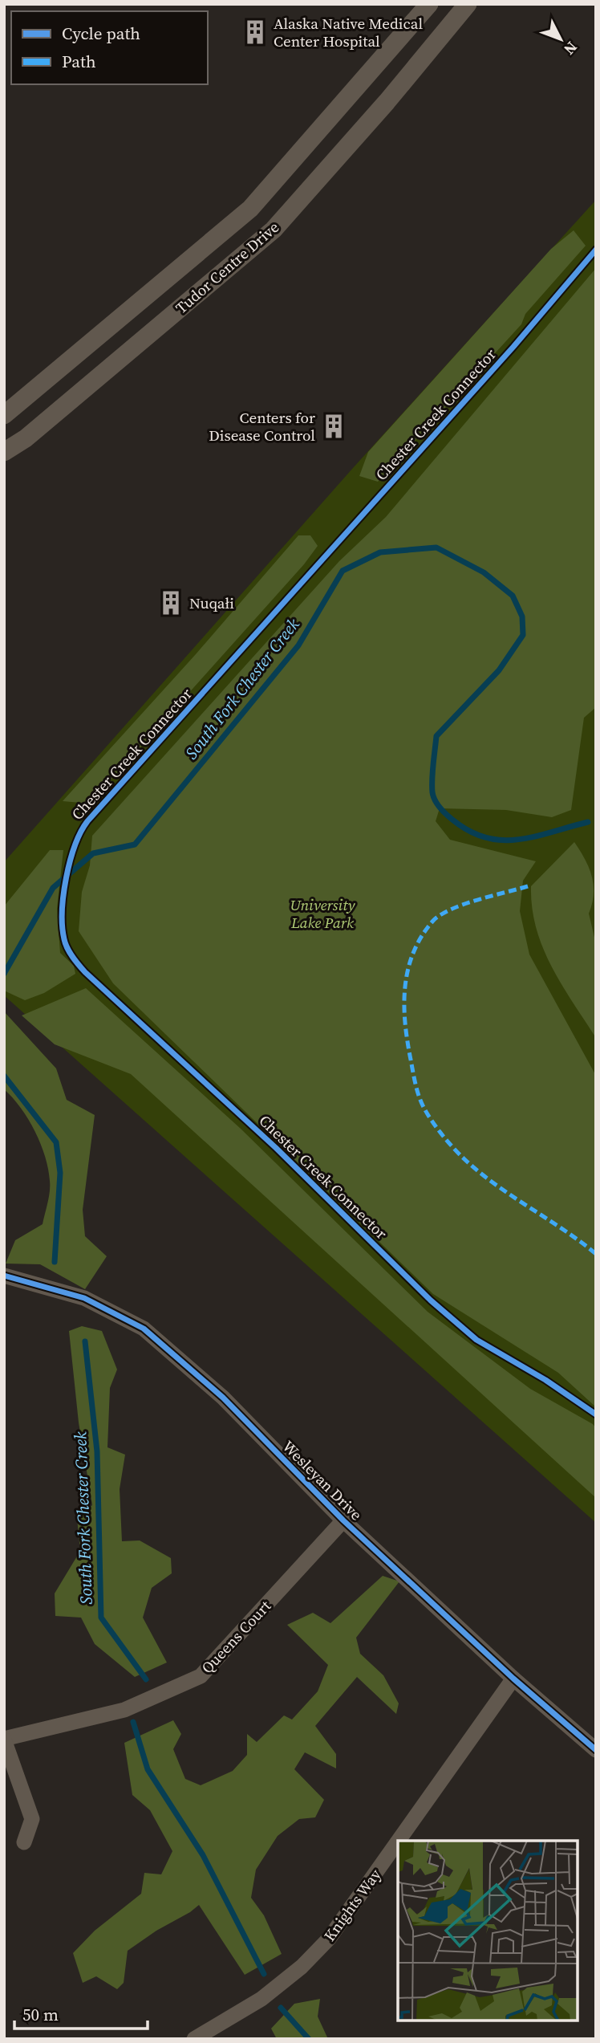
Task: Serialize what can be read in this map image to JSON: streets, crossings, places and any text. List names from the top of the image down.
{
  "streets": {
    "street": [
      "Tudor Centre Drive",
      "Wesleyan Drive",
      "Queens Court",
      "Knights Way"
    ],
    "cycle path": ["Chester Creek Connector"]
  },
  "crossings": [
    ["Wesleyan Drive", "Queens Court"],
    ["Wesleyan Drive", "Knights Way"]
  ],
  "water": ["South Fork Chester Creek"],
  "parks": ["University Lake Park"],
  "places": {
    "building": ["Alaska Native Medical Center Hospital", "Centers for Disease Control", "Nuqałi"]
  },
  "legend": ["Cycle path", "Path"],
  "scale_bar": "50 m",
  "north": "bottom right"
}
